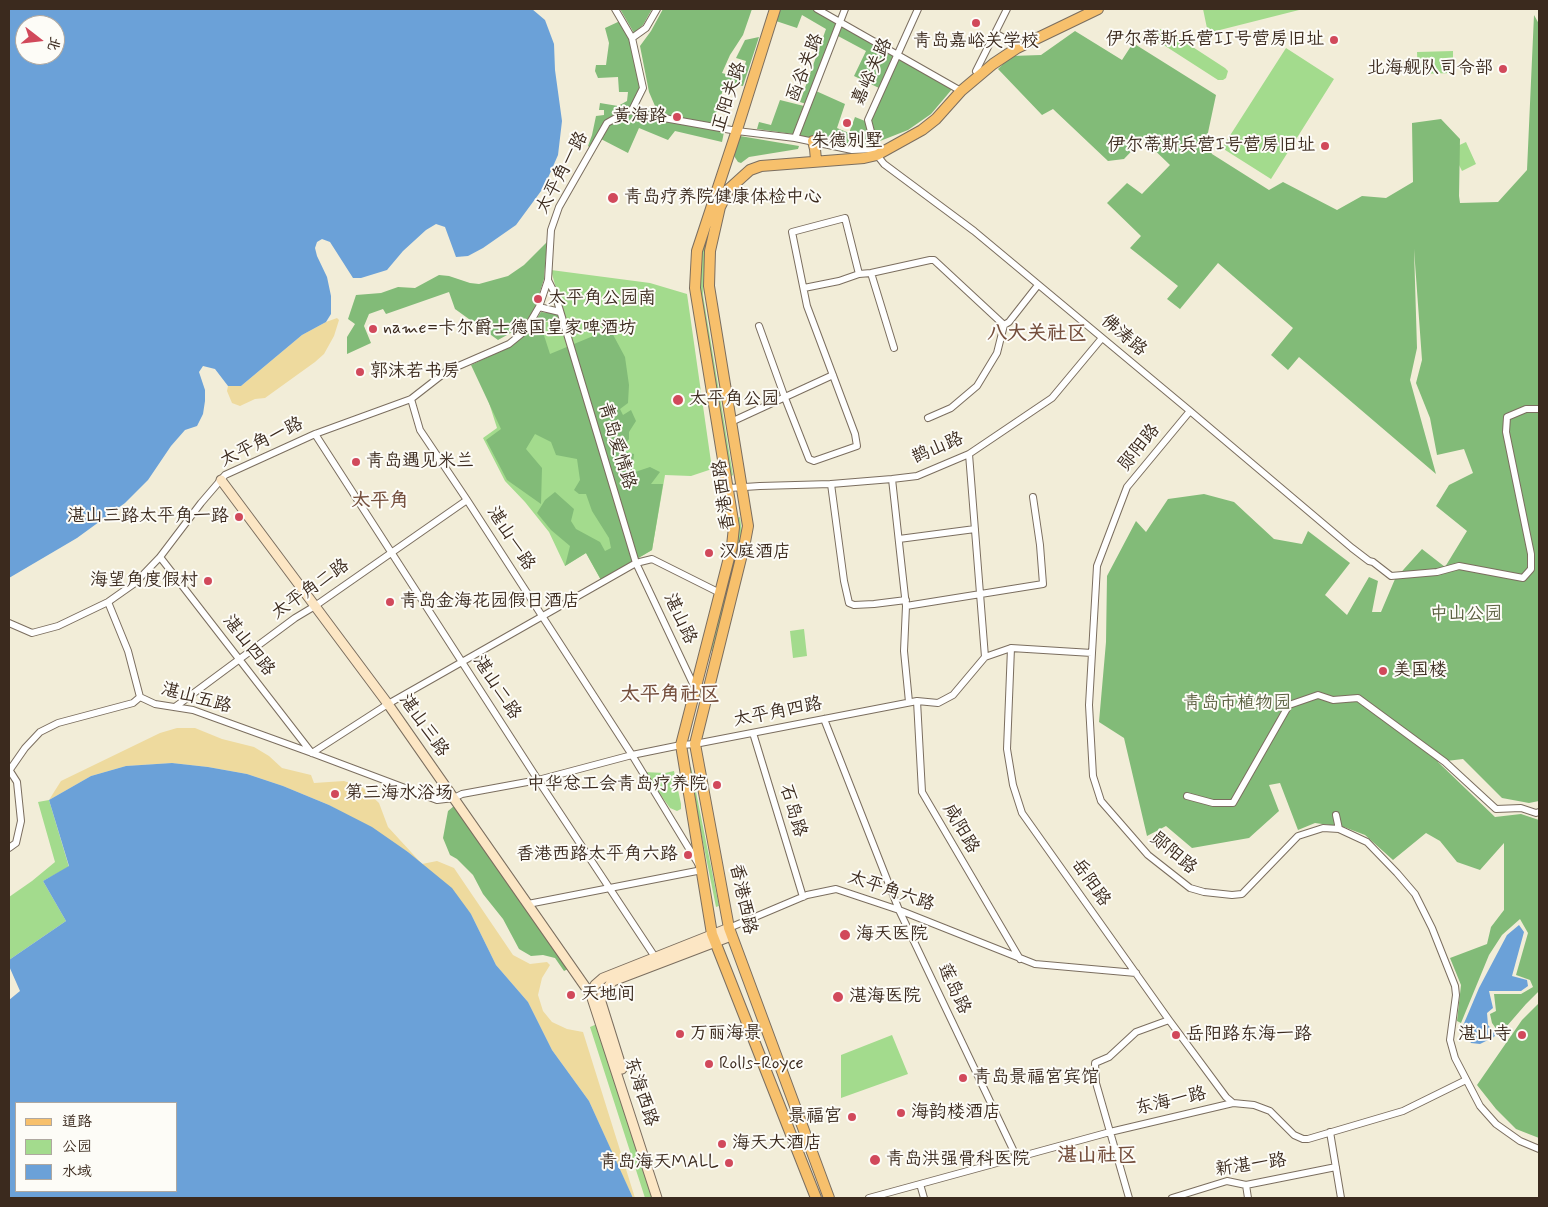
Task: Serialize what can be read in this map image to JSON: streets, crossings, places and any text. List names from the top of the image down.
{
  "streets": {
    "main road": [
      "正阳关路",
      "香港西路",
      "湛山三路",
      "东海西路"
    ],
    "street": [
      "函谷关路",
      "嘉峪关路",
      "太平角一路",
      "佛涛路",
      "青岛爱情路",
      "郧阳路",
      "鹊山路",
      "湛山一路",
      "太平角二路",
      "湛山路",
      "湛山四路",
      "湛山二路",
      "湛山五路",
      "太平角四路",
      "石岛路",
      "咸阳路",
      "岳阳路",
      "太平角六路",
      "莲岛路",
      "东海一路",
      "新湛一路"
    ]
  },
  "crossings": [
    ["嘉峪关路", "佛涛路"],
    ["嘉峪关路", "香港西路"],
    ["正阳关路", "香港西路"],
    ["太平角一路", "青岛爱情路"],
    ["太平角一路", "湛山一路"],
    ["太平角一路", "湛山四路"],
    ["太平角一路", "湛山二路"],
    ["太平角一路", "湛山五路"],
    ["太平角一路", "湛山三路"],
    ["佛涛路", "郧阳路"],
    ["佛涛路", "鹊山路"],
    ["佛涛路", "香港西路"],
    ["青岛爱情路", "湛山路"],
    ["郧阳路", "东海一路"],
    ["鹊山路", "香港西路"],
    ["香港西路", "湛山一路"],
    ["香港西路", "湛山路"],
    ["香港西路", "太平角四路"],
    ["香港西路", "太平角六路"],
    ["香港西路", "东海西路"],
    ["湛山一路", "太平角二路"],
    ["湛山一路", "太平角四路"],
    ["太平角二路", "湛山四路"],
    ["太平角二路", "湛山二路"],
    ["太平角二路", "湛山五路"],
    ["太平角二路", "湛山三路"],
    ["湛山四路", "湛山五路"],
    ["湛山二路", "太平角四路"],
    ["湛山五路", "太平角四路"],
    ["湛山五路", "湛山三路"],
    ["太平角四路", "湛山三路"],
    ["太平角四路", "石岛路"],
    ["太平角四路", "咸阳路"],
    ["太平角四路", "莲岛路"],
    ["湛山三路", "东海西路"],
    ["石岛路", "太平角六路"],
    ["咸阳路", "太平角六路"],
    ["岳阳路", "太平角六路"],
    ["岳阳路", "东海一路"],
    ["太平角六路", "莲岛路"],
    ["莲岛路", "东海一路"]
  ],
  "districts": [
    "八大关社区",
    "太平角",
    "太平角社区",
    "湛山社区"
  ],
  "parks": ["中山公园", "青岛市植物园"],
  "places": [
    "青岛嘉峪关学校",
    "伊尔蒂斯兵营II号营房旧址",
    "北海舰队司令部",
    "黄海路",
    "朱德别墅",
    "伊尔蒂斯兵营I号营房旧址",
    "青岛疗养院健康体检中心",
    "太平角公园南",
    "name=卡尔爵士德国皇家啤酒坊",
    "郭沫若书房",
    "太平角公园",
    "青岛遇见米兰",
    "湛山三路太平角一路",
    "汉庭酒店",
    "海望角度假村",
    "青岛金海花园假日酒店",
    "美国楼",
    "中华总工会青岛疗养院",
    "第三海水浴场",
    "香港西路太平角六路",
    "海天医院",
    "天地间",
    "湛海医院",
    "万丽海景",
    "岳阳路东海一路",
    "湛山寺",
    "Rolls-Royce",
    "青岛景福宫宾馆",
    "海韵楼酒店",
    "景福宫",
    "海天大酒店",
    "青岛洪强骨科医院",
    "青岛海天MALL"
  ],
  "legend": ["道路", "公园", "水域"],
  "north": "right"
}
